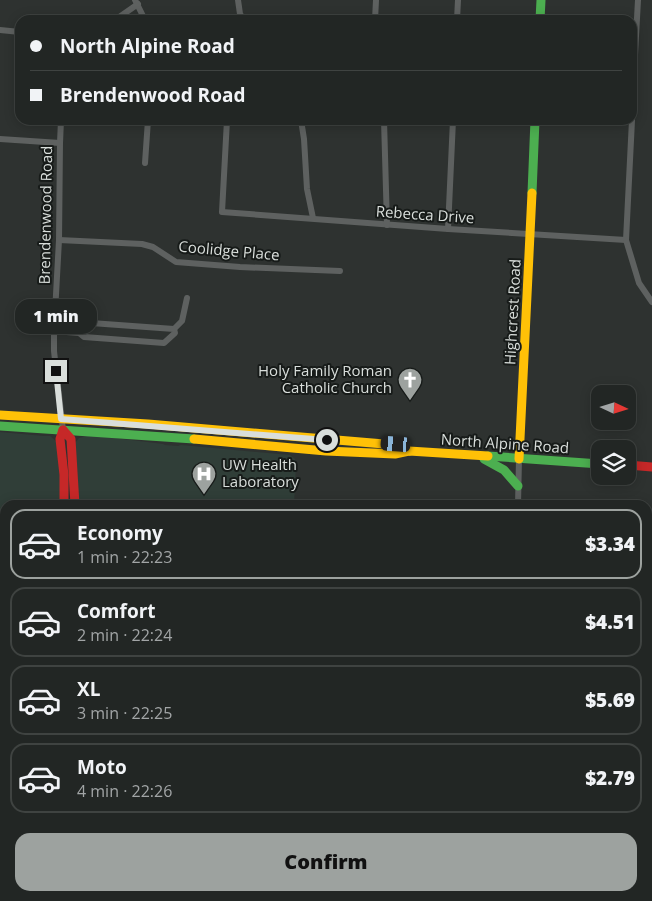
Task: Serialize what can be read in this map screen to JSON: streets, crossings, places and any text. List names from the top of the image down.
{
  "streets": {
    "main road": ["Highcrest Road", "North Alpine Road"],
    "street": ["Brendenwood Road", "Rebecca Drive", "Coolidge Place"]
  },
  "crossings": [
    ["Brendenwood Road", "Coolidge Place"],
    ["Brendenwood Road", "North Alpine Road"],
    ["Rebecca Drive", "Highcrest Road"],
    ["Highcrest Road", "North Alpine Road"]
  ],
  "places": {
    "church": ["Holy Family Roman Catholic Church"],
    "hospital": ["UW Health Laboratory"]
  },
  "north": "right",
  "page": {
    "banner": ["North Alpine Road", "Brendenwood Road"],
    "bubble": "1 min",
    "list": [
      {
        "name": "Economy",
        "note": "1 min · 22:23",
        "value": "$3.34"
      },
      {
        "name": "Comfort",
        "note": "2 min · 22:24",
        "value": "$4.51"
      },
      {
        "name": "XL",
        "note": "3 min · 22:25",
        "value": "$5.69"
      },
      {
        "name": "Moto",
        "note": "4 min · 22:26",
        "value": "$2.79"
      }
    ],
    "buttons": "Confirm"
  }
}
